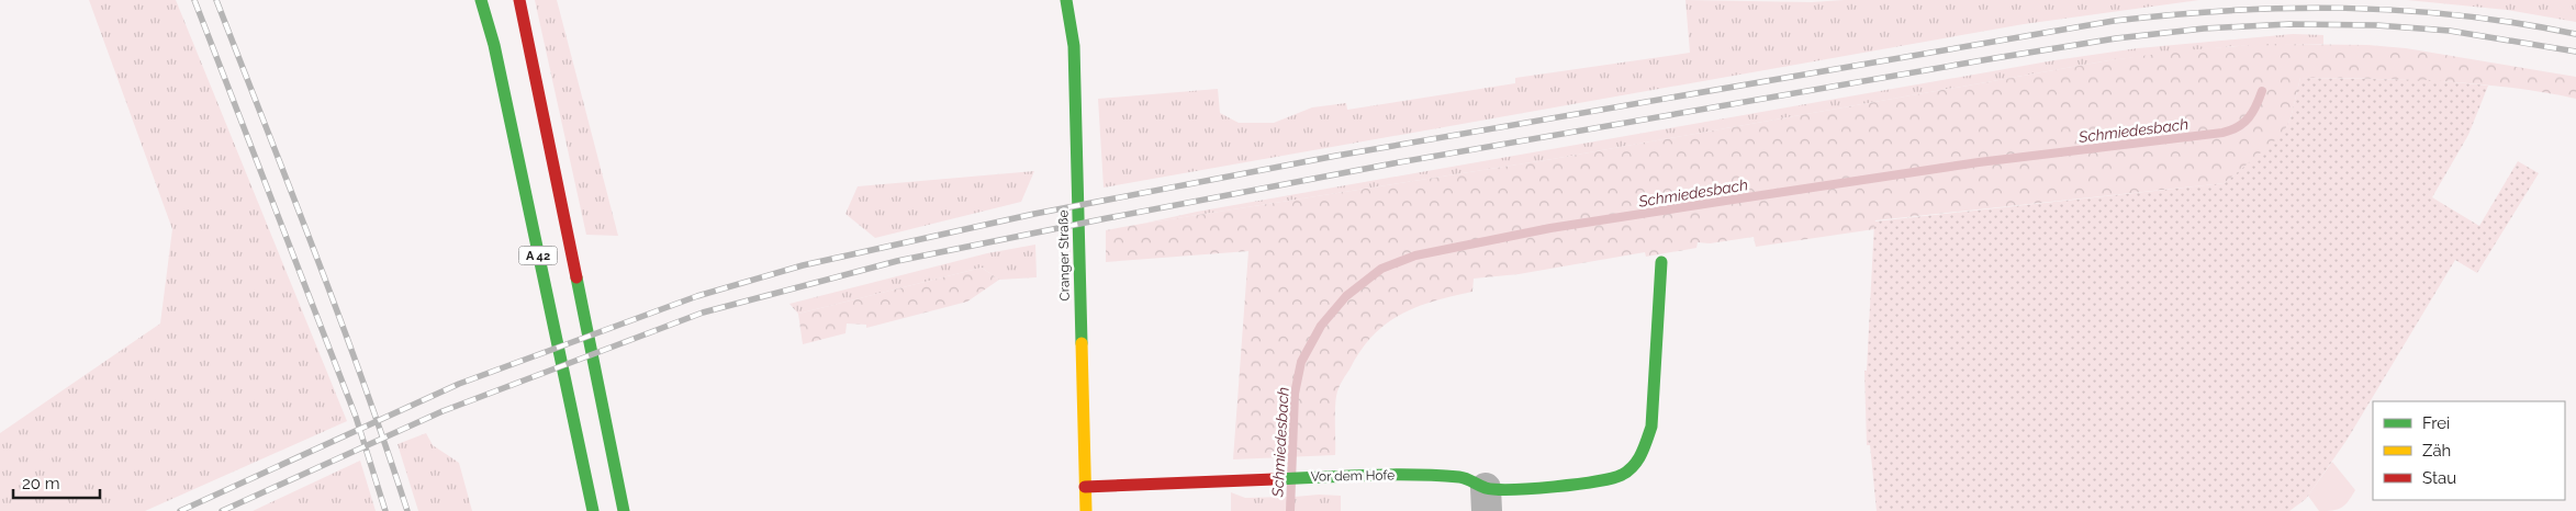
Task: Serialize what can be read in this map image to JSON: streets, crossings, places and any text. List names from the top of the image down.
{
  "streets": {
    "main road": ["A 42", "Cranger Straße", "Vor dem Hofe"]
  },
  "crossings": [
    ["Cranger Straße", "Vor dem Hofe"]
  ],
  "water": ["Schmiedesbach"],
  "legend": ["Frei", "Zäh", "Stau"],
  "scale_bar": "20 m"
}
